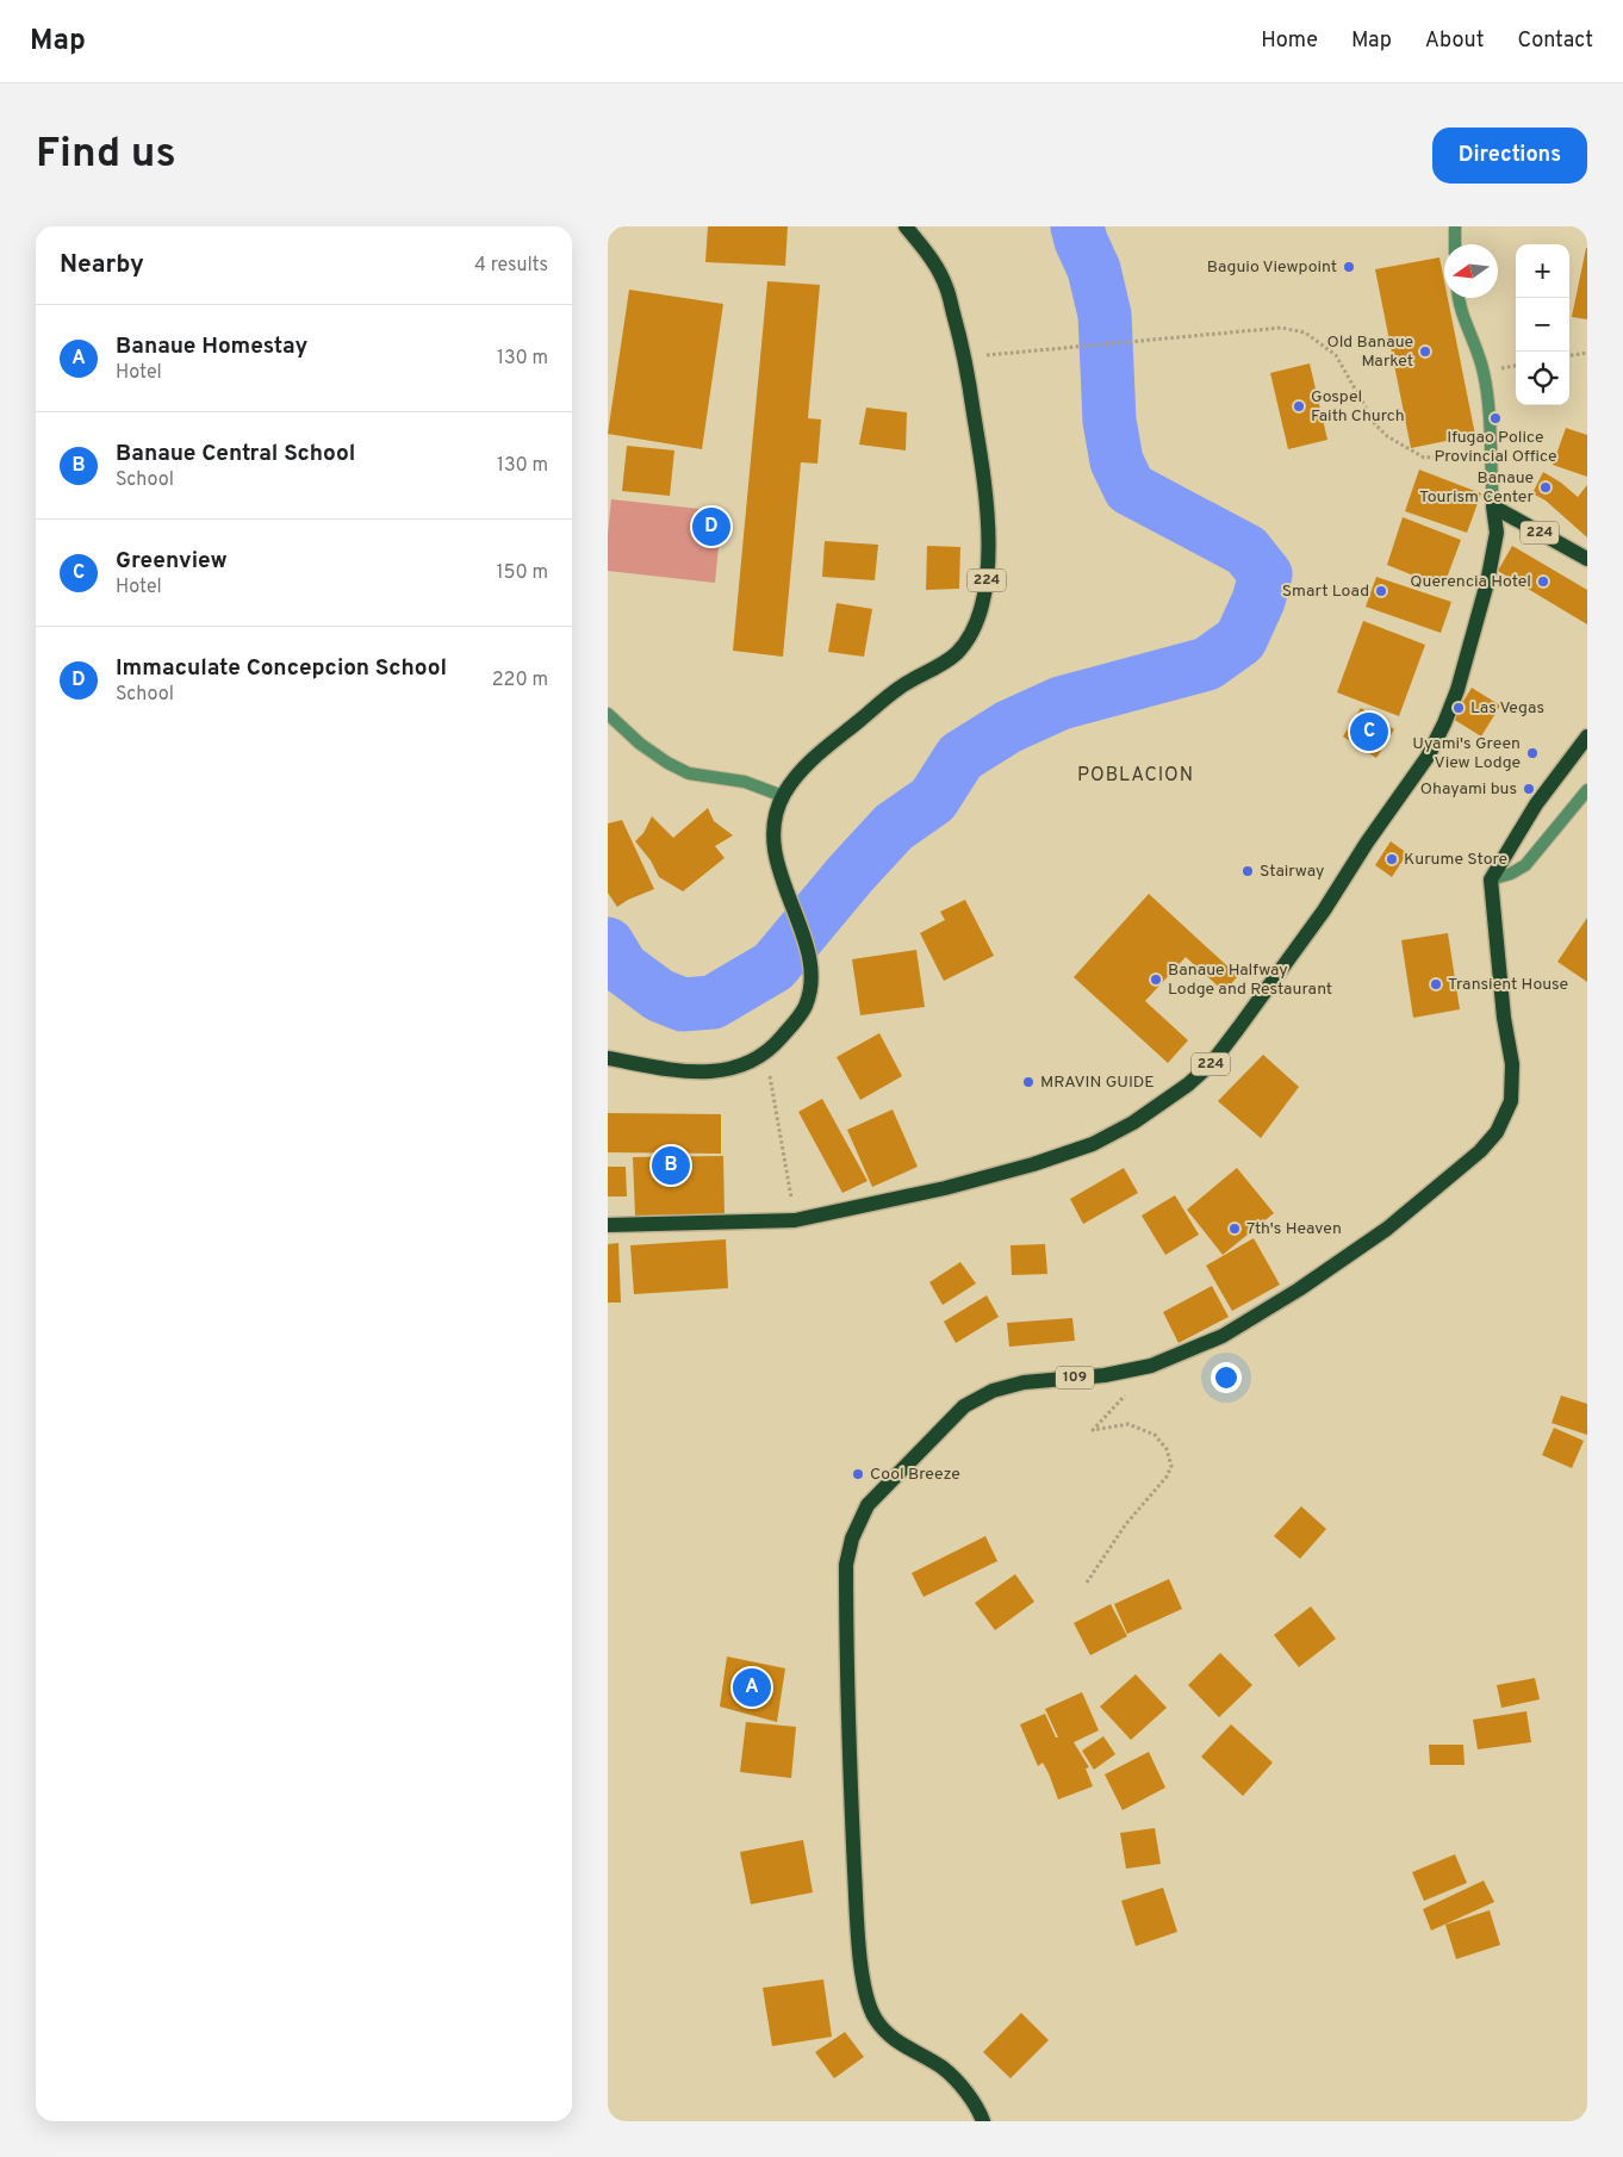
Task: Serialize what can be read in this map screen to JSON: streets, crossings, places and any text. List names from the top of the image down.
{
  "streets": {
    "main road": ["224", "109"]
  },
  "districts": ["POBLACION"],
  "places": [
    "Baguio Viewpoint",
    "Old Banaue Market",
    "Gospel Faith Church",
    "Ifugao Police Provincial Office",
    "Banaue Tourism Center",
    "Querencia Hotel",
    "Smart Load",
    "Las Vegas",
    "Uyami's Green View Lodge",
    "Ohayami bus",
    "Kurume Store",
    "Stairway",
    "Banaue Halfway Lodge and Restaurant",
    "Transient House",
    "MRAVIN GUIDE",
    "7th's Heaven",
    "Cool Breeze"
  ],
  "north": "left",
  "page": {
    "header": "Map",
    "nav": [
      "Home",
      "Map",
      "About",
      "Contact"
    ],
    "buttons": "Directions",
    "title": "Find us",
    "heading": ["Nearby", "4 results"],
    "map_buttons": ["+", "−"],
    "list": [
      {
        "mark": "A",
        "name": "Banaue Homestay",
        "note": "Hotel",
        "value": "130 m"
      },
      {
        "mark": "B",
        "name": "Banaue Central School",
        "note": "School",
        "value": "130 m"
      },
      {
        "mark": "C",
        "name": "Greenview",
        "note": "Hotel",
        "value": "150 m"
      },
      {
        "mark": "D",
        "name": "Immaculate Concepcion School",
        "note": "School",
        "value": "220 m"
      }
    ],
    "pins": [
      "D",
      "C",
      "B",
      "A"
    ]
  }
}
